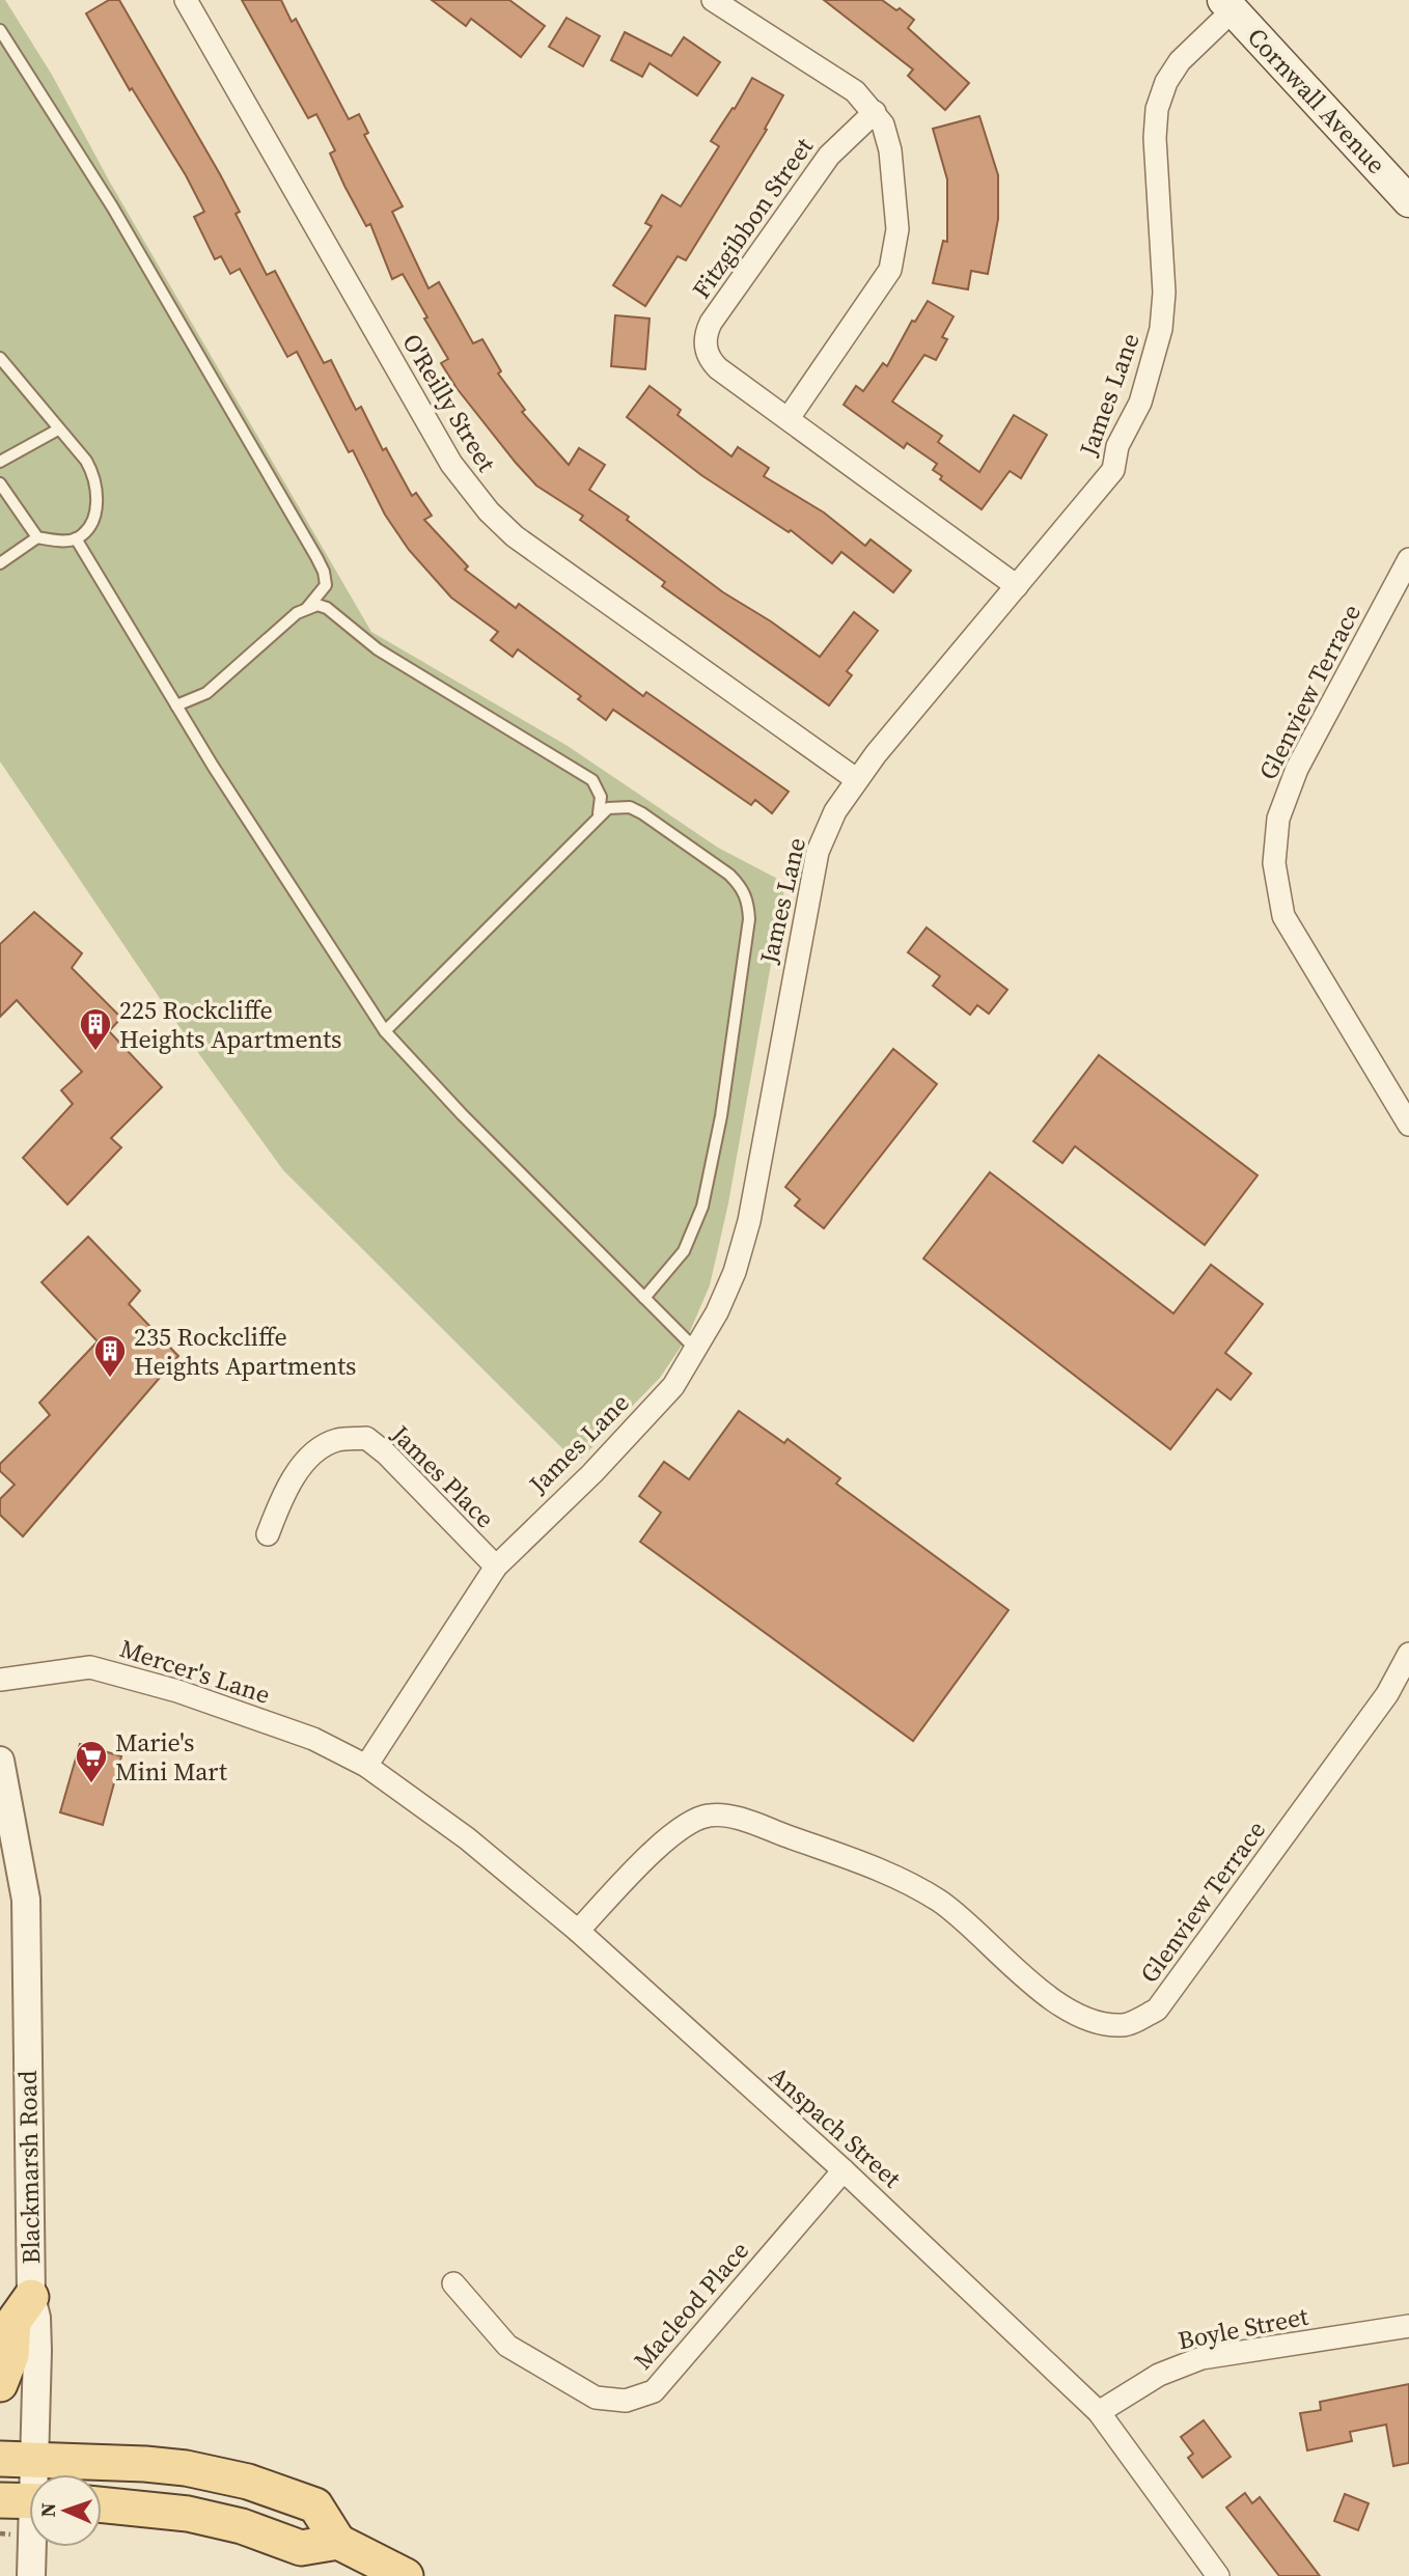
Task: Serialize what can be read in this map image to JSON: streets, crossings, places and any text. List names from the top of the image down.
{
  "streets": {
    "main road": ["Cornwall Avenue"],
    "street": [
      "Fitzgibbon Street",
      "James Lane",
      "O'Reilly Street",
      "Glenview Terrace",
      "James Place",
      "Mercer's Lane",
      "Anspach Street",
      "Blackmarsh Road",
      "Macleod Place",
      "Boyle Street"
    ]
  },
  "crossings": [
    ["Cornwall Avenue", "James Lane"],
    ["Fitzgibbon Street", "James Lane"],
    ["James Lane", "O'Reilly Street"],
    ["James Lane", "James Place"],
    ["James Lane", "Mercer's Lane"],
    ["James Lane", "Anspach Street"],
    ["Glenview Terrace", "Anspach Street"],
    ["Mercer's Lane", "Anspach Street"],
    ["Anspach Street", "Macleod Place"],
    ["Anspach Street", "Boyle Street"]
  ],
  "places": {
    "building": ["225 Rockcliffe Heights Apartments", "235 Rockcliffe Heights Apartments"],
    "supermarket": ["Marie's Mini Mart"]
  },
  "north": "left"
}
